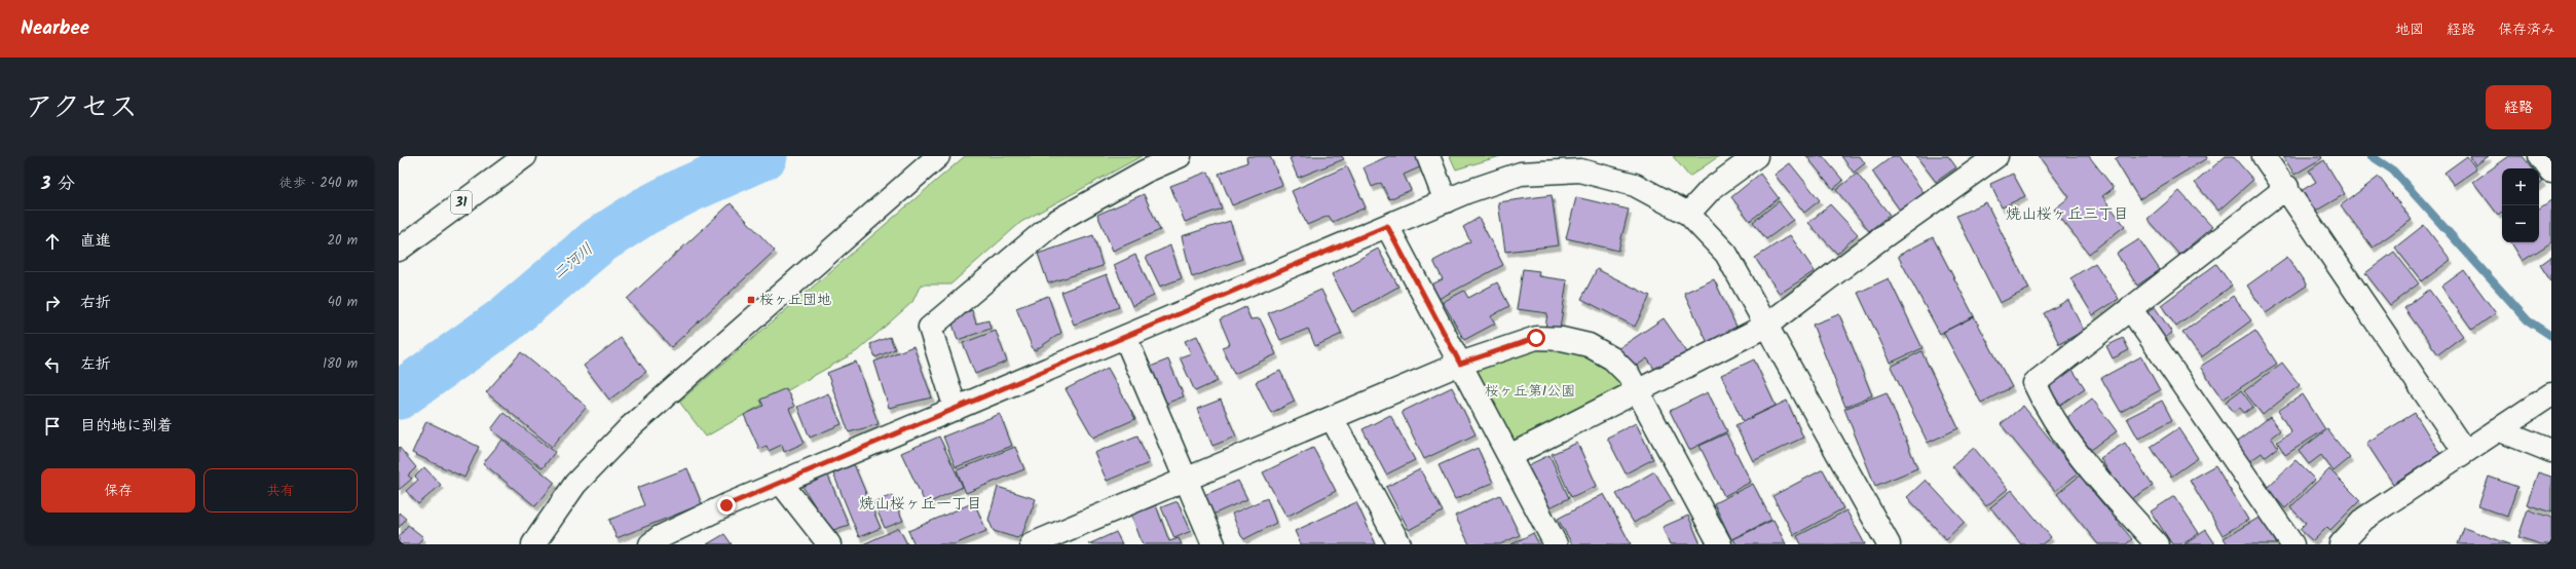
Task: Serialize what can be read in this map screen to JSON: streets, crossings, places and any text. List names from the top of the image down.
{
  "streets": {
    "street": ["31"]
  },
  "districts": ["焼山桜ヶ丘三丁目", "焼山桜ヶ丘一丁目"],
  "water": ["二河川"],
  "parks": ["桜ヶ丘第1公園"],
  "places": {
    "transit": ["桜ヶ丘団地"]
  },
  "page": {
    "header": "Nearbee",
    "nav": ["地図", "経路", "保存済み"],
    "title": "アクセス",
    "buttons": [
      "経路",
      ["保存", "共有"]
    ],
    "heading": ["3 分", "徒歩 · 240 m"],
    "map_buttons": ["+", "−"],
    "list": [
      ["直進", "20 m"],
      ["右折", "40 m"],
      ["左折", "180 m"],
      "目的地に到着"
    ]
  }
}
